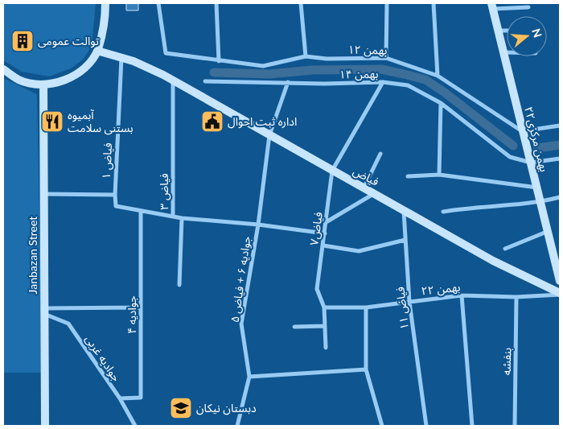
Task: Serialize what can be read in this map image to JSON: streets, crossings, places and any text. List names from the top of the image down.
{
  "streets": {
    "street": [
      "بهمن ۱۲",
      "بهمن ۱۴",
      "۲۲بهمن مرکزی",
      "فیاض ۱",
      "فیاض",
      "فیاض ۳",
      "فیاض۷",
      "Janbazan Street",
      "جوادیه ۶ + فیاض ۵",
      "بهمن ۲۲",
      "فیاض ۱۱",
      "جوادیه ۴",
      "جوادیه غربی",
      "بنفشه"
    ]
  },
  "crossings": [
    ["بهمن ۱۲", "۲۲بهمن مرکزی"],
    ["بهمن ۱۴", "۲۲بهمن مرکزی"],
    ["بهمن ۱۴", "جوادیه ۶ + فیاض ۵"],
    ["فیاض ۱", "فیاض"],
    ["فیاض ۱", "فیاض ۳"],
    ["فیاض ۱", "جوادیه ۴"],
    ["فیاض", "فیاض ۳"],
    ["فیاض", "فیاض۷"],
    ["فیاض", "جوادیه ۶ + فیاض ۵"],
    ["فیاض", "بهمن ۲۲"],
    ["فیاض", "فیاض ۱۱"],
    ["فیاض ۳", "فیاض۷"],
    ["فیاض ۳", "جوادیه ۶ + فیاض ۵"],
    ["فیاض۷", "بهمن ۲۲"],
    ["Janbazan Street", "جوادیه غربی"],
    ["بهمن ۲۲", "فیاض ۱۱"],
    ["بهمن ۲۲", "بنفشه"],
    ["جوادیه ۴", "جوادیه غربی"]
  ],
  "places": {
    "building": ["توالت عمومی"],
    "restaurant": ["آبمیوه بستنی سلامت"],
    "public building": ["اداره ثبت احوال"],
    "school or university": ["دبستان نیکان"]
  },
  "north": "right"
}
